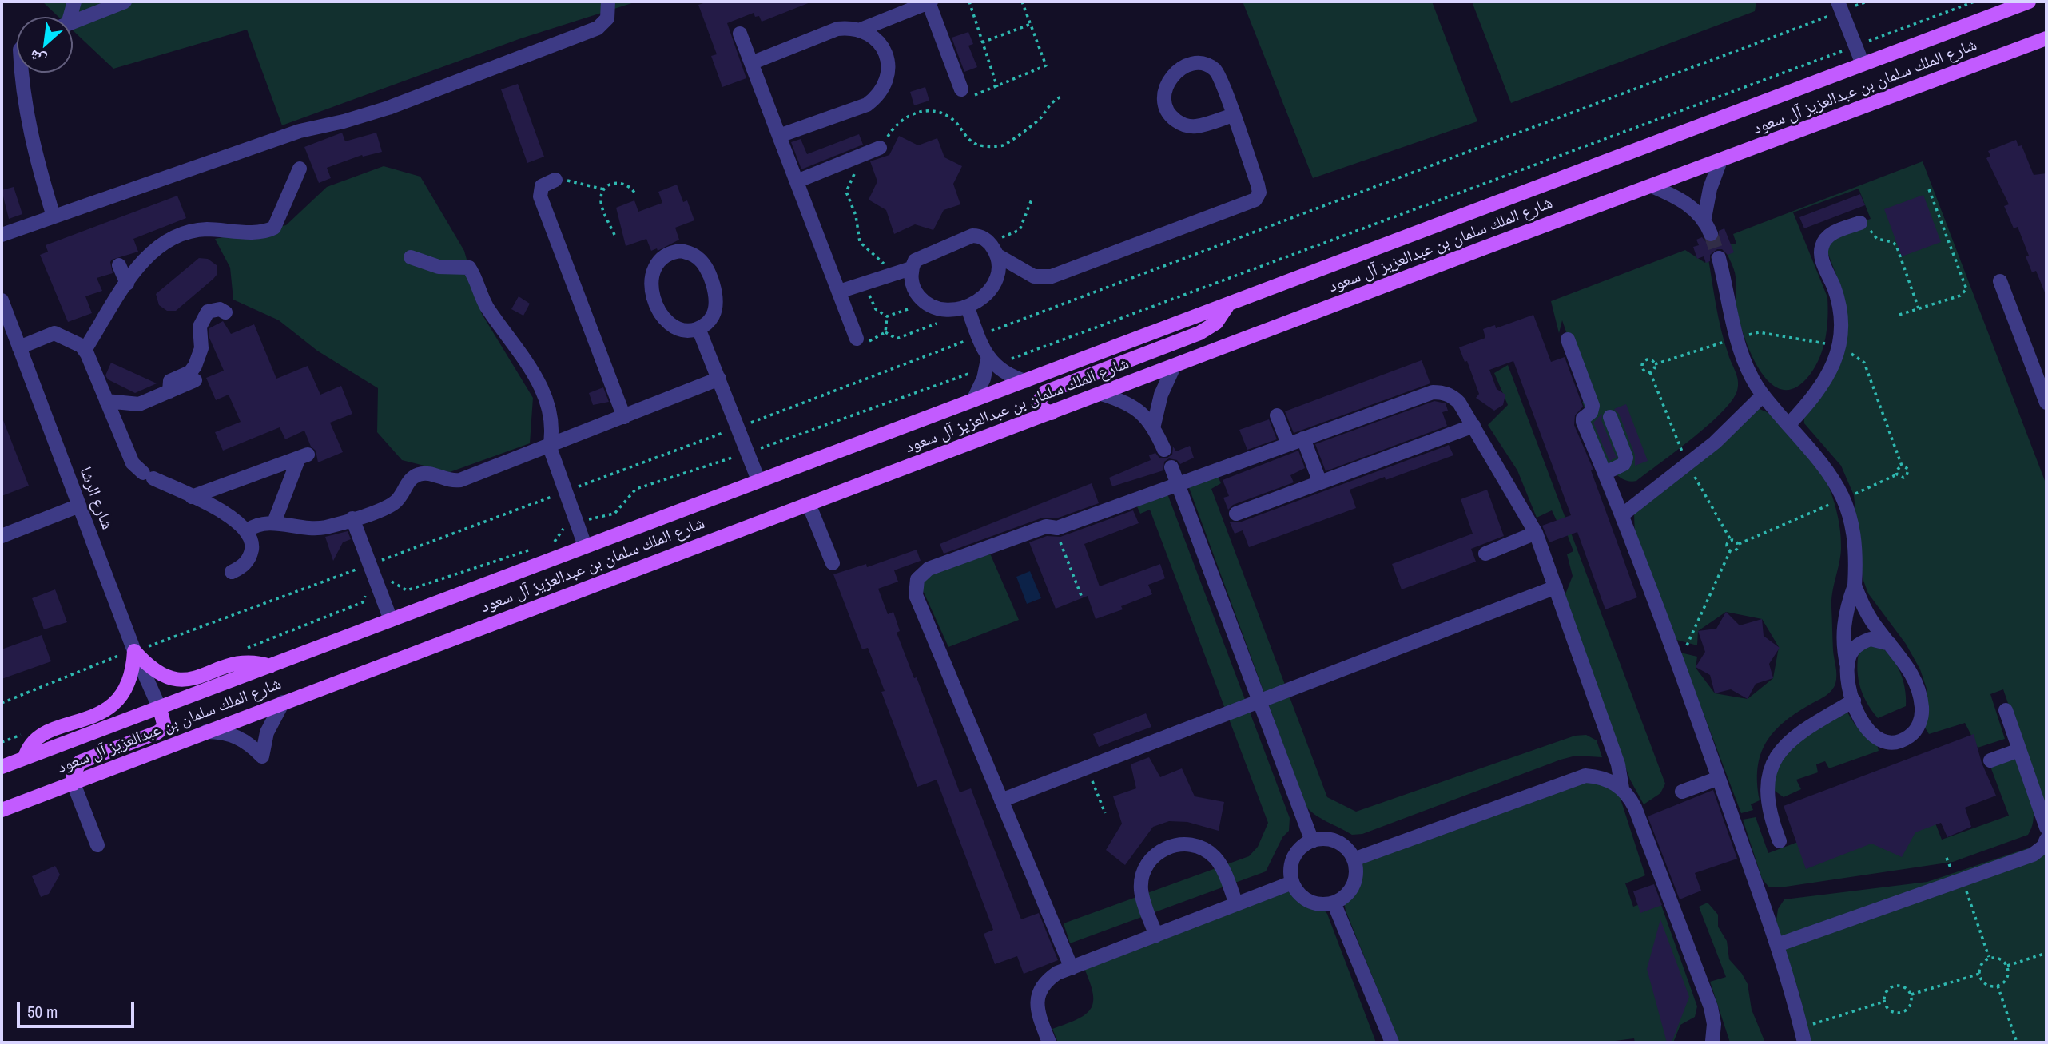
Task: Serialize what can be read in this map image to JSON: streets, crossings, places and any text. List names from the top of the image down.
{
  "streets": {
    "main road": ["شارع الملك سلمان بن عبدالعزيز آل سعود"],
    "street": ["شارع الرشا"]
  },
  "crossings": [
    ["شارع الملك سلمان بن عبدالعزيز آل سعود", "شارع الرشا"]
  ],
  "scale_bar": "50 m",
  "north": "bottom left"
}
